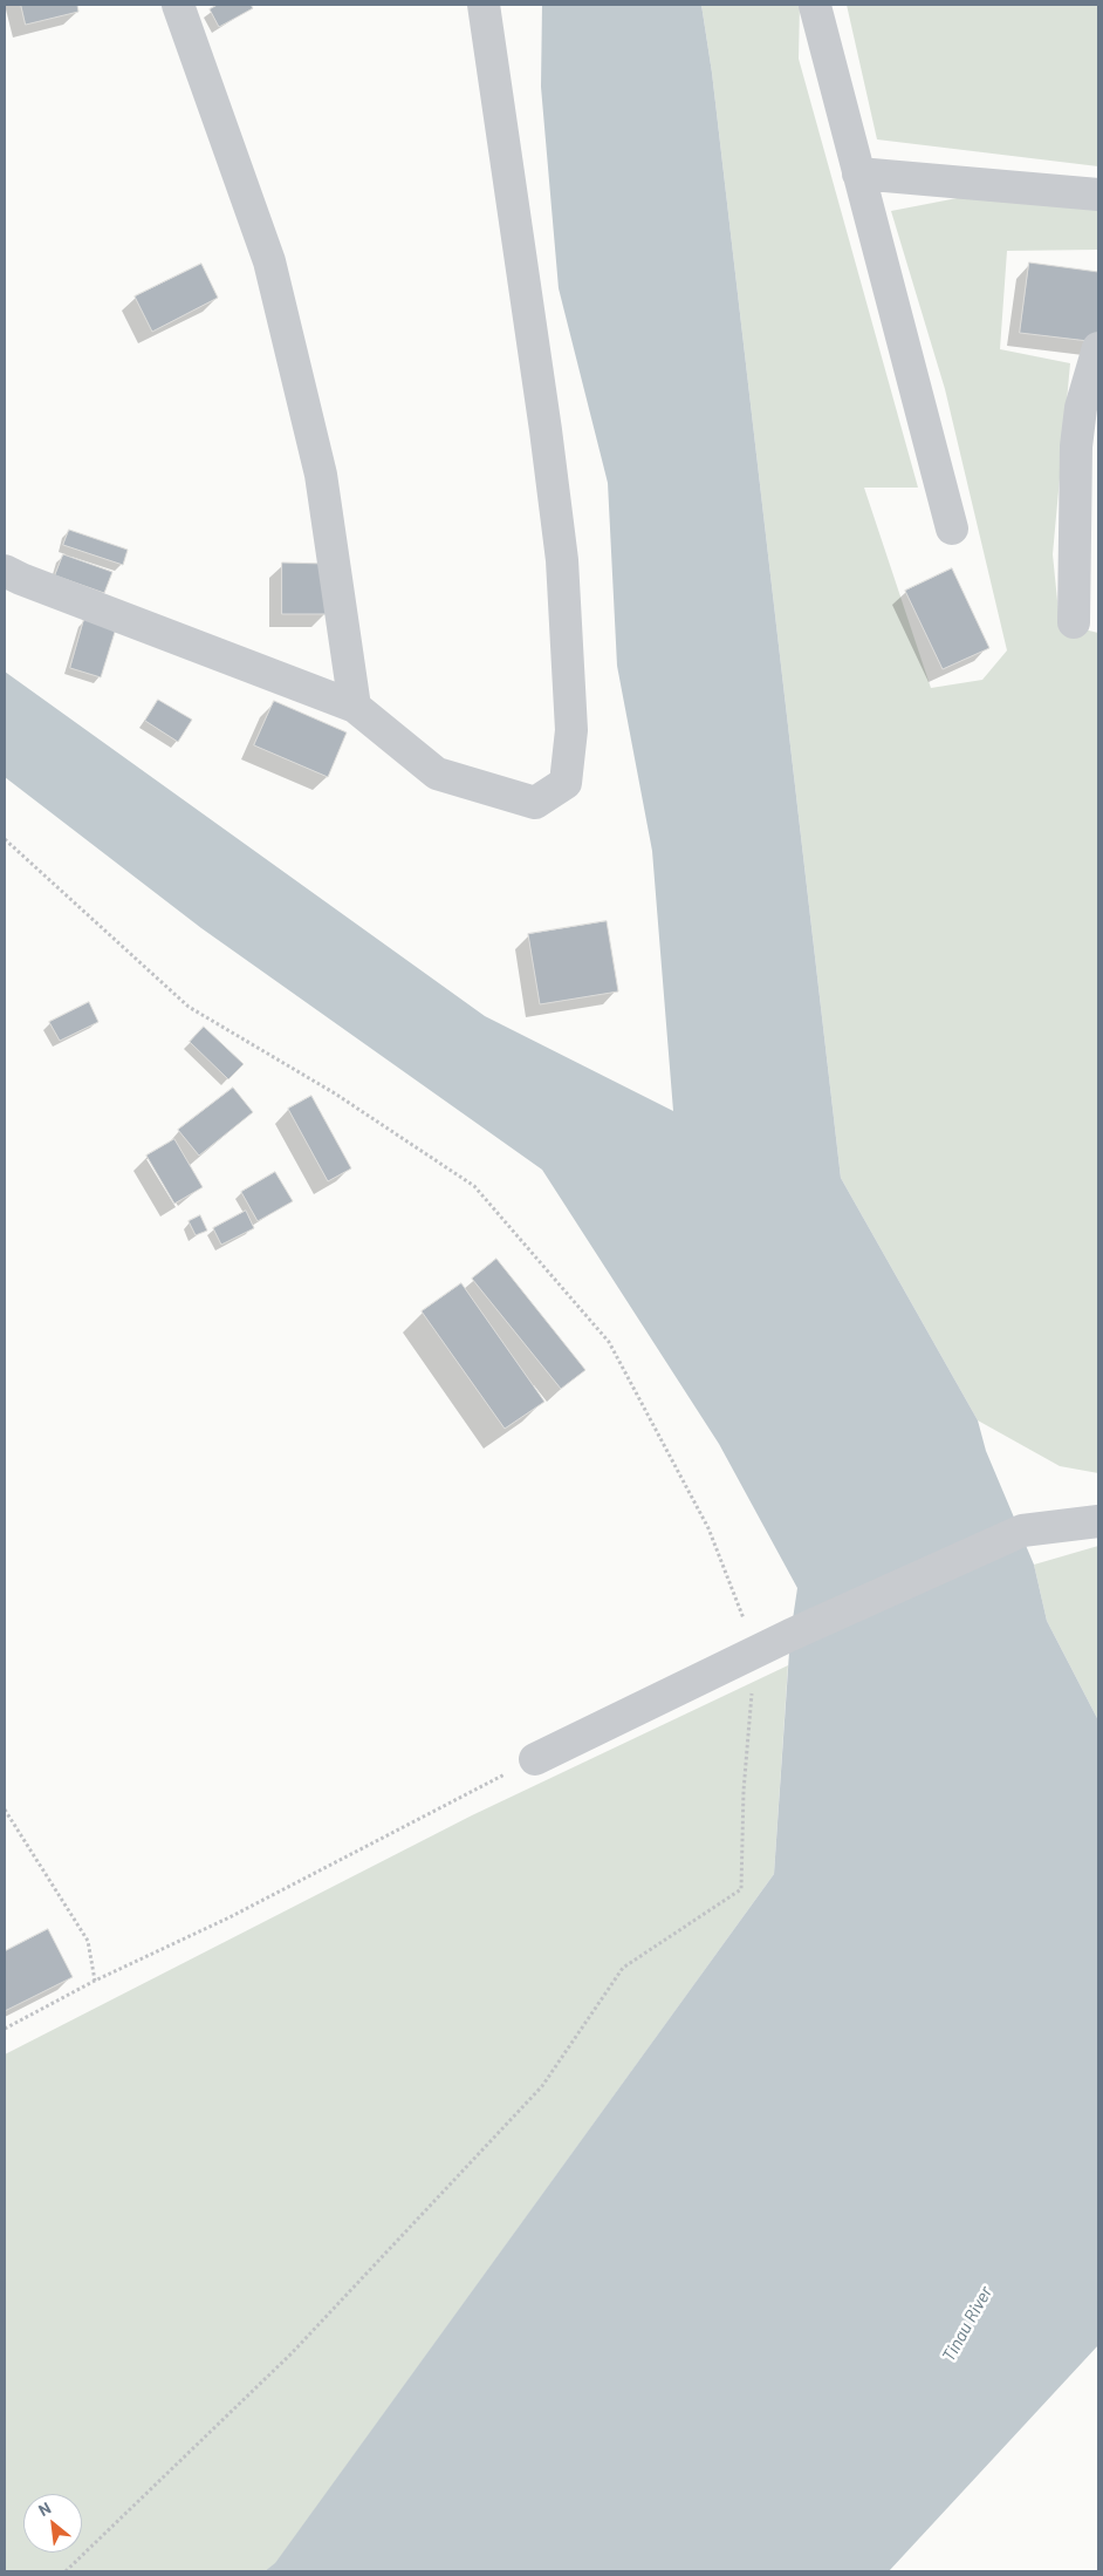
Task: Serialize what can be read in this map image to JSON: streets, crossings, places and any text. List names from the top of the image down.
{
  "water": ["Tinau River"],
  "north": "top left"
}
